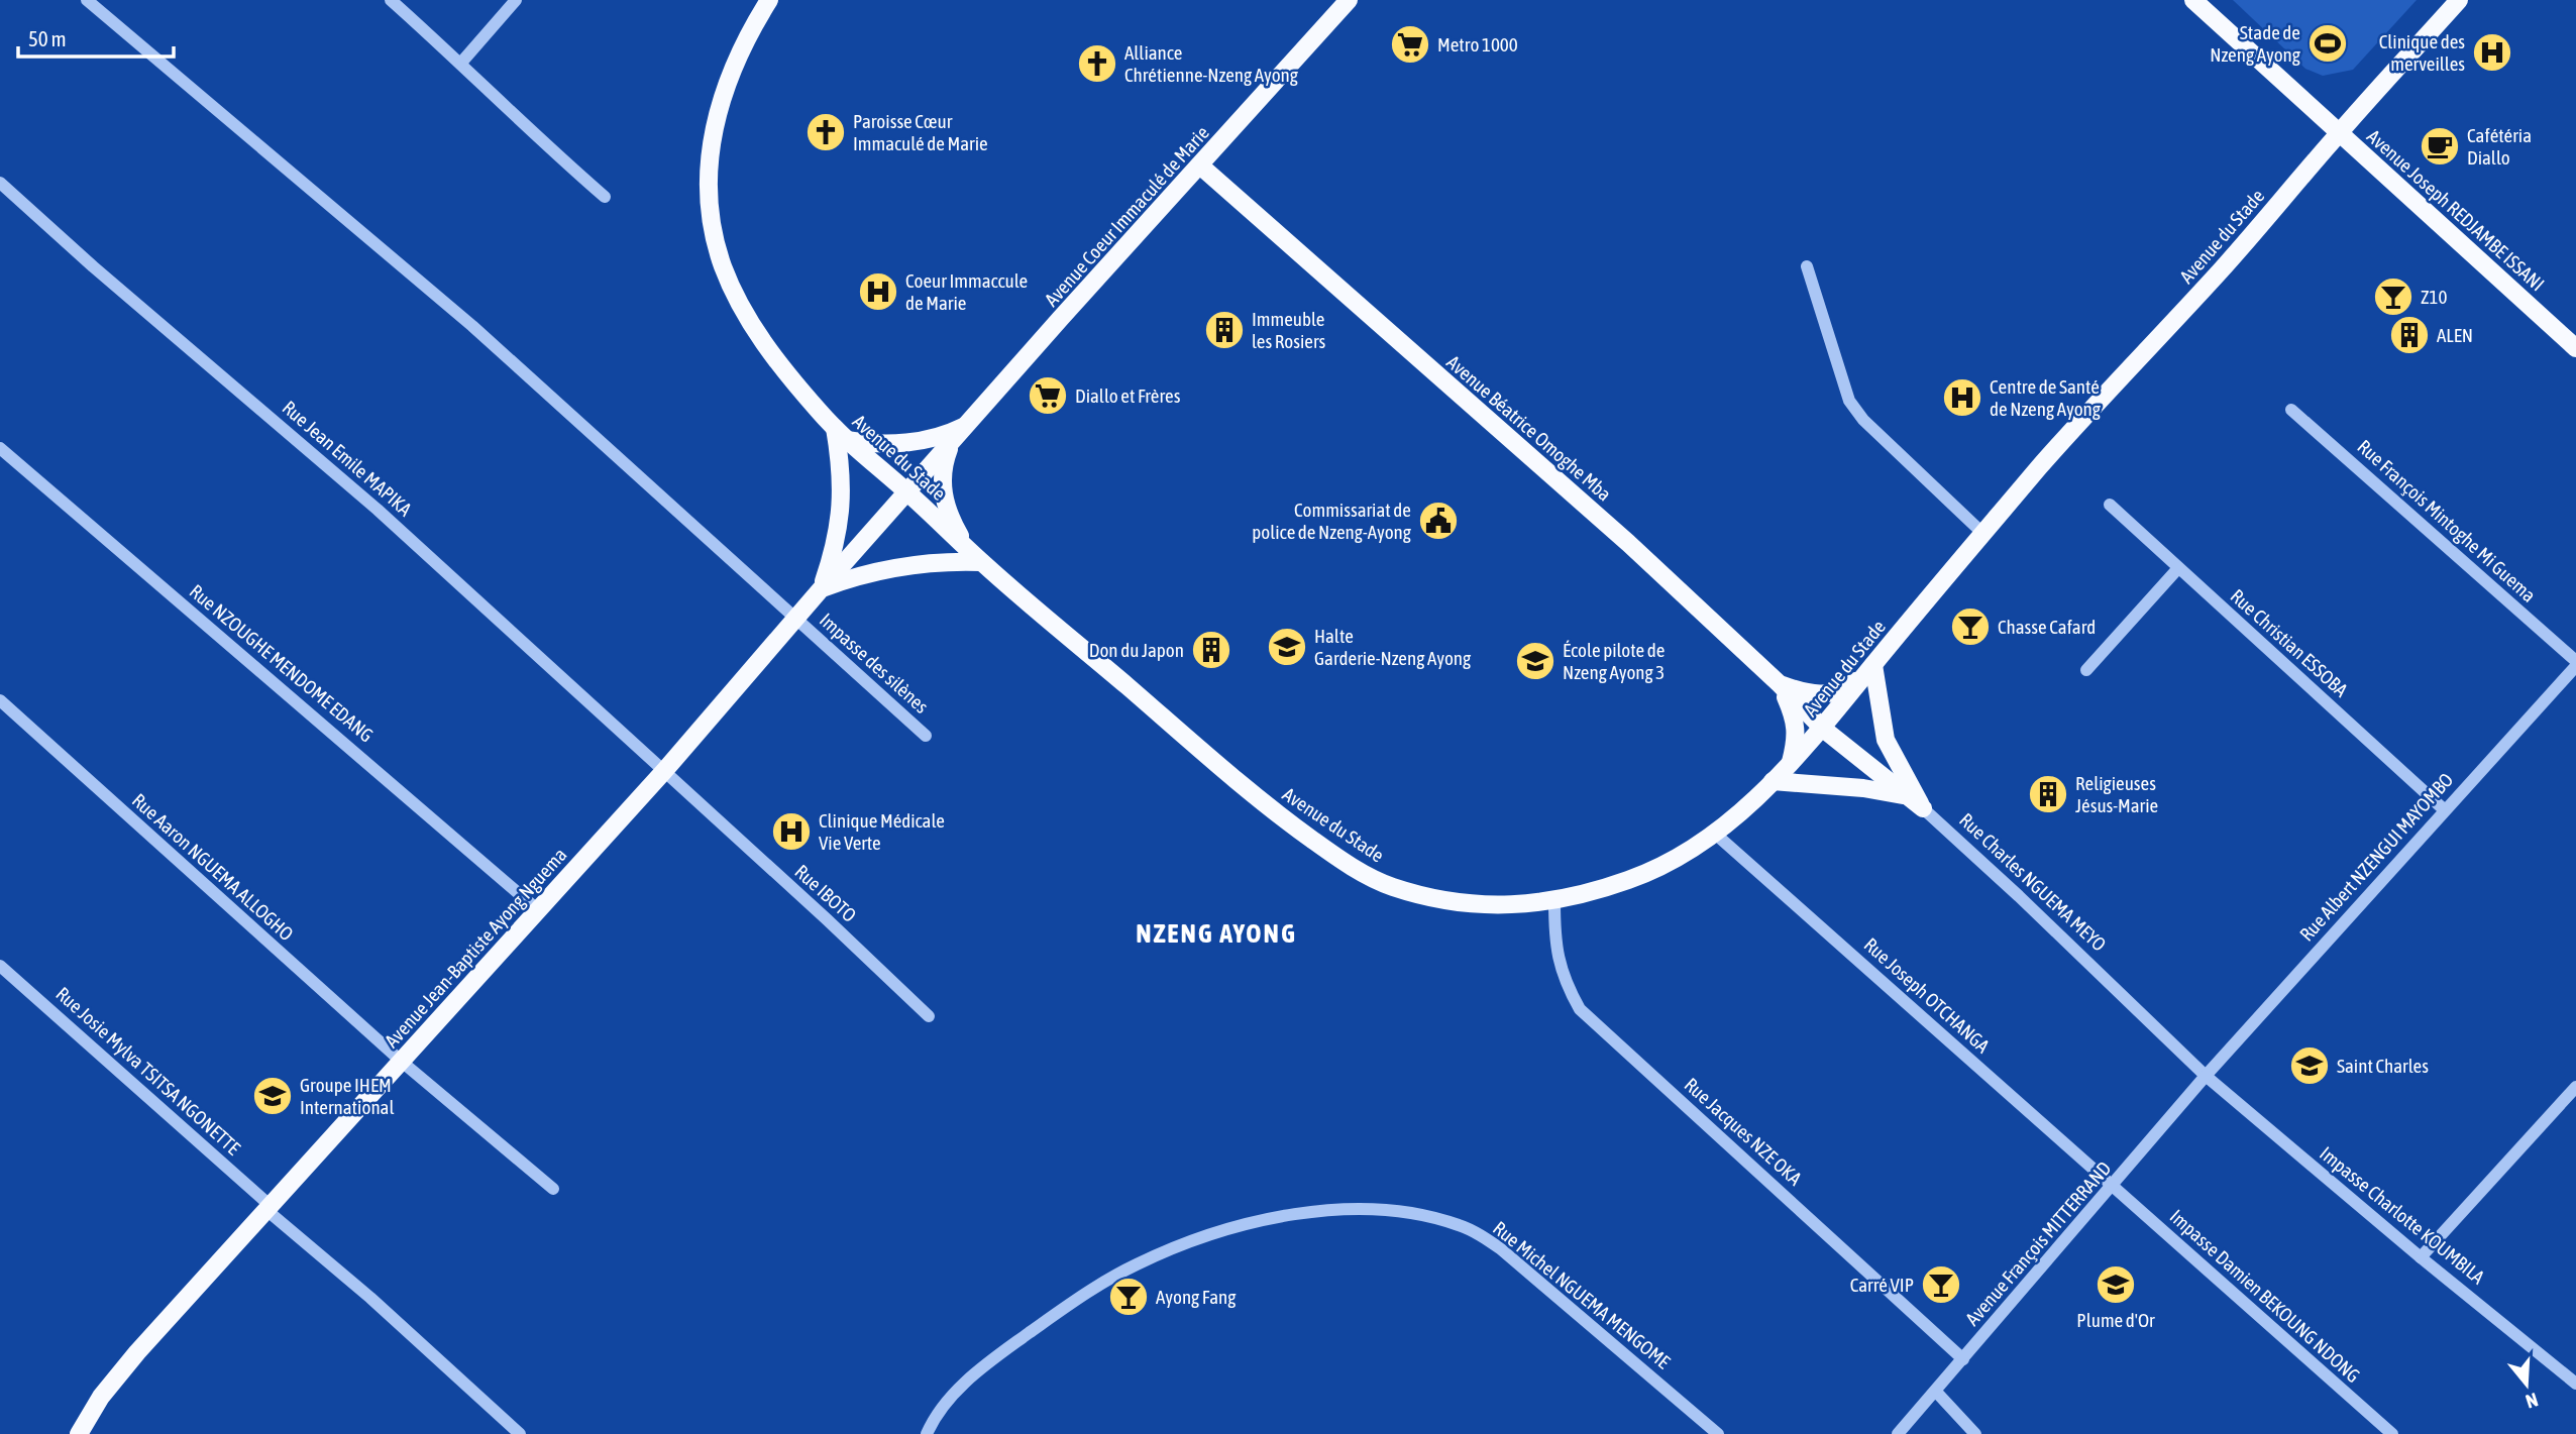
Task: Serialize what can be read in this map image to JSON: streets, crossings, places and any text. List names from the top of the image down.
{
  "streets": {
    "main road": [
      "Avenue Joseph REDJAMBE ISSANI",
      "Avenue Coeur Immaculé de Marie",
      "Avenue du Stade",
      "Avenue Béatrice Omoghe Mba",
      "Rue Charles NGUEMA MEYO",
      "Avenue Jean-Baptiste Ayong Nguema"
    ],
    "street": [
      "Rue Jean Emile MAPIKA",
      "Rue François Mintoghe Mi Guema",
      "Rue Christian ESSOBA",
      "Rue NZOUGHE MENDOME EDANG",
      "Impasse des silènes",
      "Rue Albert NZENGUI MAYOMBO",
      "Rue Aaron NGUEMA ALLOGHO",
      "Rue IBOTO",
      "Rue Joseph OTCHANGA",
      "Rue Josie Mylva TSITSA NGONETTE",
      "Rue Jacques NZE OKA",
      "Impasse Charlotte KOUMBILA",
      "Avenue François MITTERRAND",
      "Rue Michel NGUEMA MENGOME",
      "Impasse Damien BEKOUNG NDONG"
    ]
  },
  "crossings": [
    ["Avenue Joseph REDJAMBE ISSANI", "Avenue du Stade"],
    ["Avenue Coeur Immaculé de Marie", "Avenue du Stade"],
    ["Avenue Coeur Immaculé de Marie", "Avenue Béatrice Omoghe Mba"],
    ["Avenue du Stade", "Avenue Béatrice Omoghe Mba"],
    ["Avenue du Stade", "Rue Charles NGUEMA MEYO"],
    ["Avenue du Stade", "Rue Joseph OTCHANGA"],
    ["Avenue du Stade", "Rue Jacques NZE OKA"],
    ["Avenue Béatrice Omoghe Mba", "Rue Charles NGUEMA MEYO"],
    ["Rue Jean Emile MAPIKA", "Rue IBOTO"],
    ["Rue Jean Emile MAPIKA", "Avenue Jean-Baptiste Ayong Nguema"],
    ["Rue François Mintoghe Mi Guema", "Rue Albert NZENGUI MAYOMBO"],
    ["Rue Christian ESSOBA", "Rue Albert NZENGUI MAYOMBO"],
    ["Rue NZOUGHE MENDOME EDANG", "Avenue Jean-Baptiste Ayong Nguema"],
    ["Impasse des silènes", "Avenue Jean-Baptiste Ayong Nguema"],
    ["Rue Albert NZENGUI MAYOMBO", "Rue Charles NGUEMA MEYO"],
    ["Rue Albert NZENGUI MAYOMBO", "Impasse Charlotte KOUMBILA"],
    ["Rue Albert NZENGUI MAYOMBO", "Avenue François MITTERRAND"],
    ["Rue Aaron NGUEMA ALLOGHO", "Avenue Jean-Baptiste Ayong Nguema"],
    ["Rue Charles NGUEMA MEYO", "Impasse Charlotte KOUMBILA"],
    ["Rue Charles NGUEMA MEYO", "Avenue François MITTERRAND"],
    ["Rue IBOTO", "Avenue Jean-Baptiste Ayong Nguema"],
    ["Avenue Jean-Baptiste Ayong Nguema", "Rue Josie Mylva TSITSA NGONETTE"],
    ["Rue Joseph OTCHANGA", "Avenue François MITTERRAND"],
    ["Rue Joseph OTCHANGA", "Impasse Damien BEKOUNG NDONG"],
    ["Rue Jacques NZE OKA", "Avenue François MITTERRAND"],
    ["Impasse Charlotte KOUMBILA", "Avenue François MITTERRAND"],
    ["Avenue François MITTERRAND", "Impasse Damien BEKOUNG NDONG"]
  ],
  "districts": ["NZENG AYONG"],
  "places": {
    "sports": ["Stade de Nzeng Ayong"],
    "supermarket": ["Metro 1000", "Diallo et Frères"],
    "hospital": [
      "Clinique des merveilles",
      "Coeur Immaccule de Marie",
      "Centre de Santé de Nzeng Ayong",
      "Clinique Médicale Vie Verte"
    ],
    "church": ["Alliance Chrétienne-Nzeng Ayong", "Paroisse Cœur Immaculé de Marie"],
    "cafe": ["Cafétéria Diallo"],
    "bar": [
      "Z10",
      "Chasse Cafard",
      "Carré VIP",
      "Ayong Fang"
    ],
    "building": [
      "Immeuble les Rosiers",
      "ALEN",
      "Don du Japon",
      "Religieuses Jésus-Marie"
    ],
    "public building": ["Commissariat de police de Nzeng-Ayong"],
    "school or university": [
      "Halte Garderie-Nzeng Ayong",
      "École pilote de Nzeng Ayong 3",
      "Saint Charles",
      "Groupe IHEM International",
      "Plume d'Or"
    ]
  },
  "scale_bar": "50 m",
  "north": "bottom"
}
